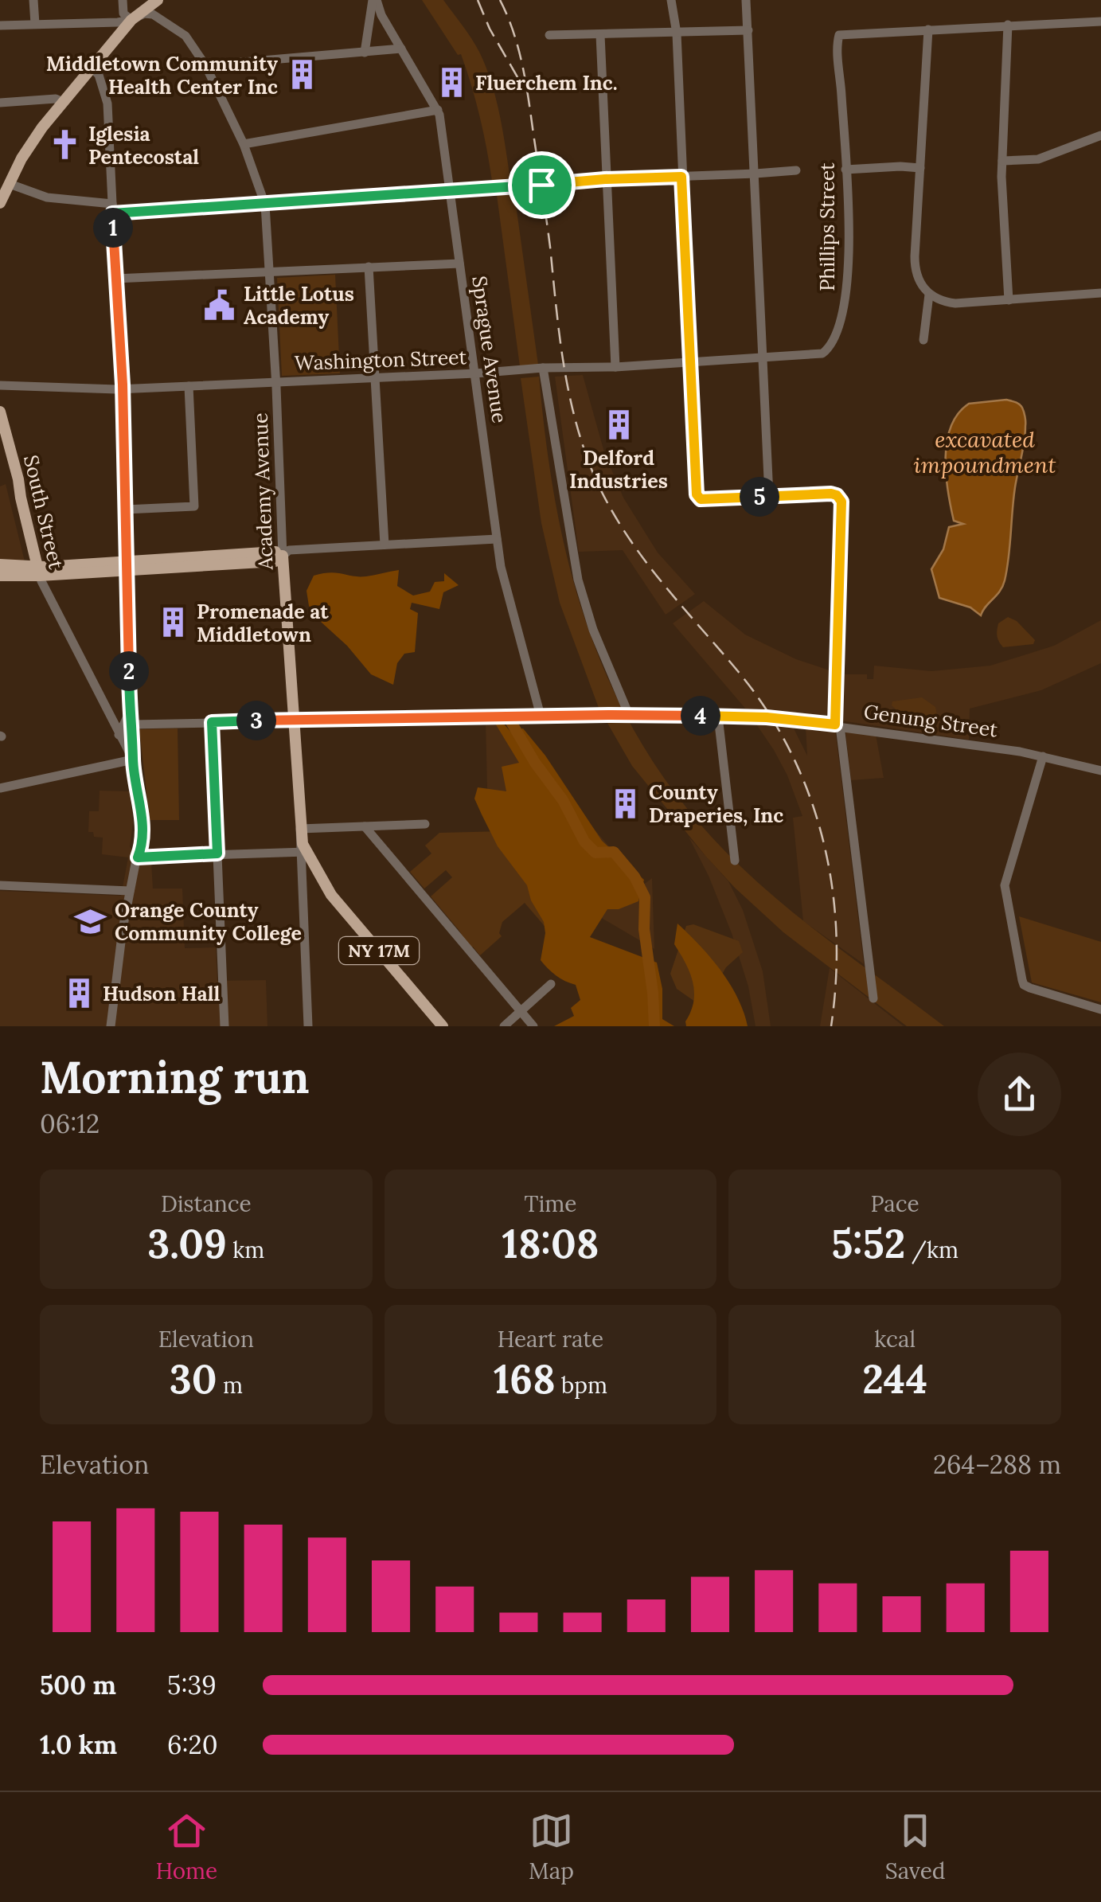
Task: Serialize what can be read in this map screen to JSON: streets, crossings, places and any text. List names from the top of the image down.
{
  "streets": {
    "main road": ["Academy Avenue", "South Street", "NY 17M"],
    "street": [
      "Phillips Street",
      "Sprague Avenue",
      "Washington Street",
      "Genung Street"
    ]
  },
  "crossings": [
    ["Phillips Street", "Washington Street"],
    ["Sprague Avenue", "Washington Street"],
    ["Sprague Avenue", "Genung Street"],
    ["Washington Street", "Academy Avenue"],
    ["Academy Avenue", "Genung Street"],
    ["Academy Avenue", "NY 17M"]
  ],
  "water": ["excavated impoundment"],
  "places": {
    "building": [
      "Middletown Community Health Center Inc",
      "Fluerchem Inc.",
      "Delford Industries",
      "Promenade at Middletown",
      "County Draperies, Inc",
      "Hudson Hall"
    ],
    "church": ["Iglesia Pentecostal"],
    "public building": ["Little Lotus Academy"],
    "school or university": ["Orange County Community College"]
  },
  "page": {
    "pins": [
      "1",
      "5",
      "2",
      "4",
      "3"
    ],
    "heading": ["Morning run", "06:12"],
    "stats": [
      ["Distance", "3.09 km"],
      ["Time", "18:08"],
      ["Pace", "5:52 /km"],
      ["Elevation", "30 m"],
      ["Heart rate", "168 bpm"],
      ["kcal", "244"]
    ],
    "chart": ["Elevation", "264–288 m"],
    "list": [
      {
        "name": "500 m",
        "note": "5:39"
      },
      {
        "name": "1.0 km",
        "note": "6:20"
      }
    ],
    "tabs": ["Home", "Map", "Saved"]
  }
}
